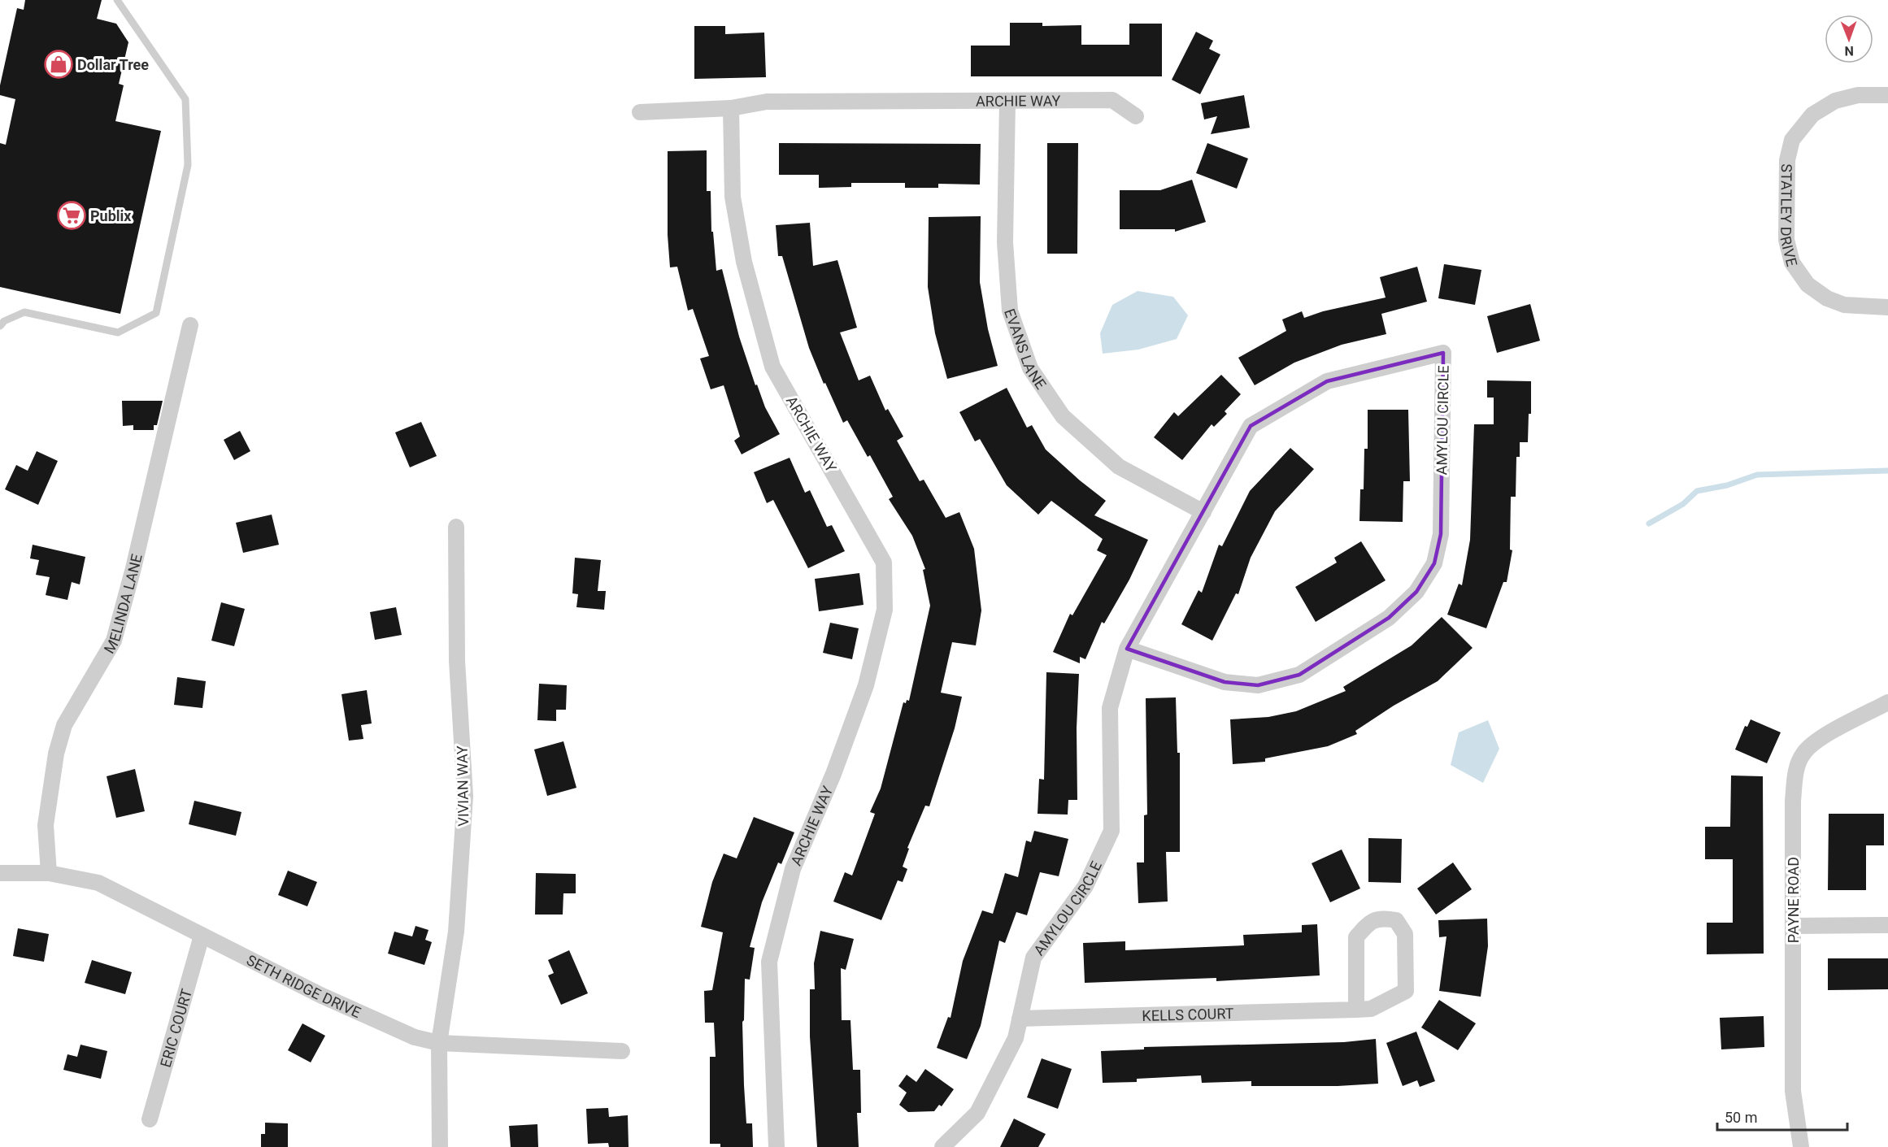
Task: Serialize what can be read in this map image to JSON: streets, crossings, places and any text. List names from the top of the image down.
{
  "streets": {
    "street": [
      "ARCHIE WAY",
      "STATLEY DRIVE",
      "EVANS LANE",
      "AMYLOU CIRCLE",
      "MELINDA LANE",
      "VIVIAN WAY",
      "PAYNE ROAD",
      "SETH RIDGE DRIVE",
      "KELLS COURT",
      "ERIC COURT"
    ]
  },
  "crossings": [
    ["ARCHIE WAY", "EVANS LANE"],
    ["EVANS LANE", "AMYLOU CIRCLE"],
    ["AMYLOU CIRCLE", "KELLS COURT"],
    ["MELINDA LANE", "SETH RIDGE DRIVE"],
    ["VIVIAN WAY", "SETH RIDGE DRIVE"],
    ["SETH RIDGE DRIVE", "ERIC COURT"]
  ],
  "places": {
    "shop": ["Dollar Tree"],
    "supermarket": ["Publix"]
  },
  "scale_bar": "50 m",
  "north": "bottom"
}
